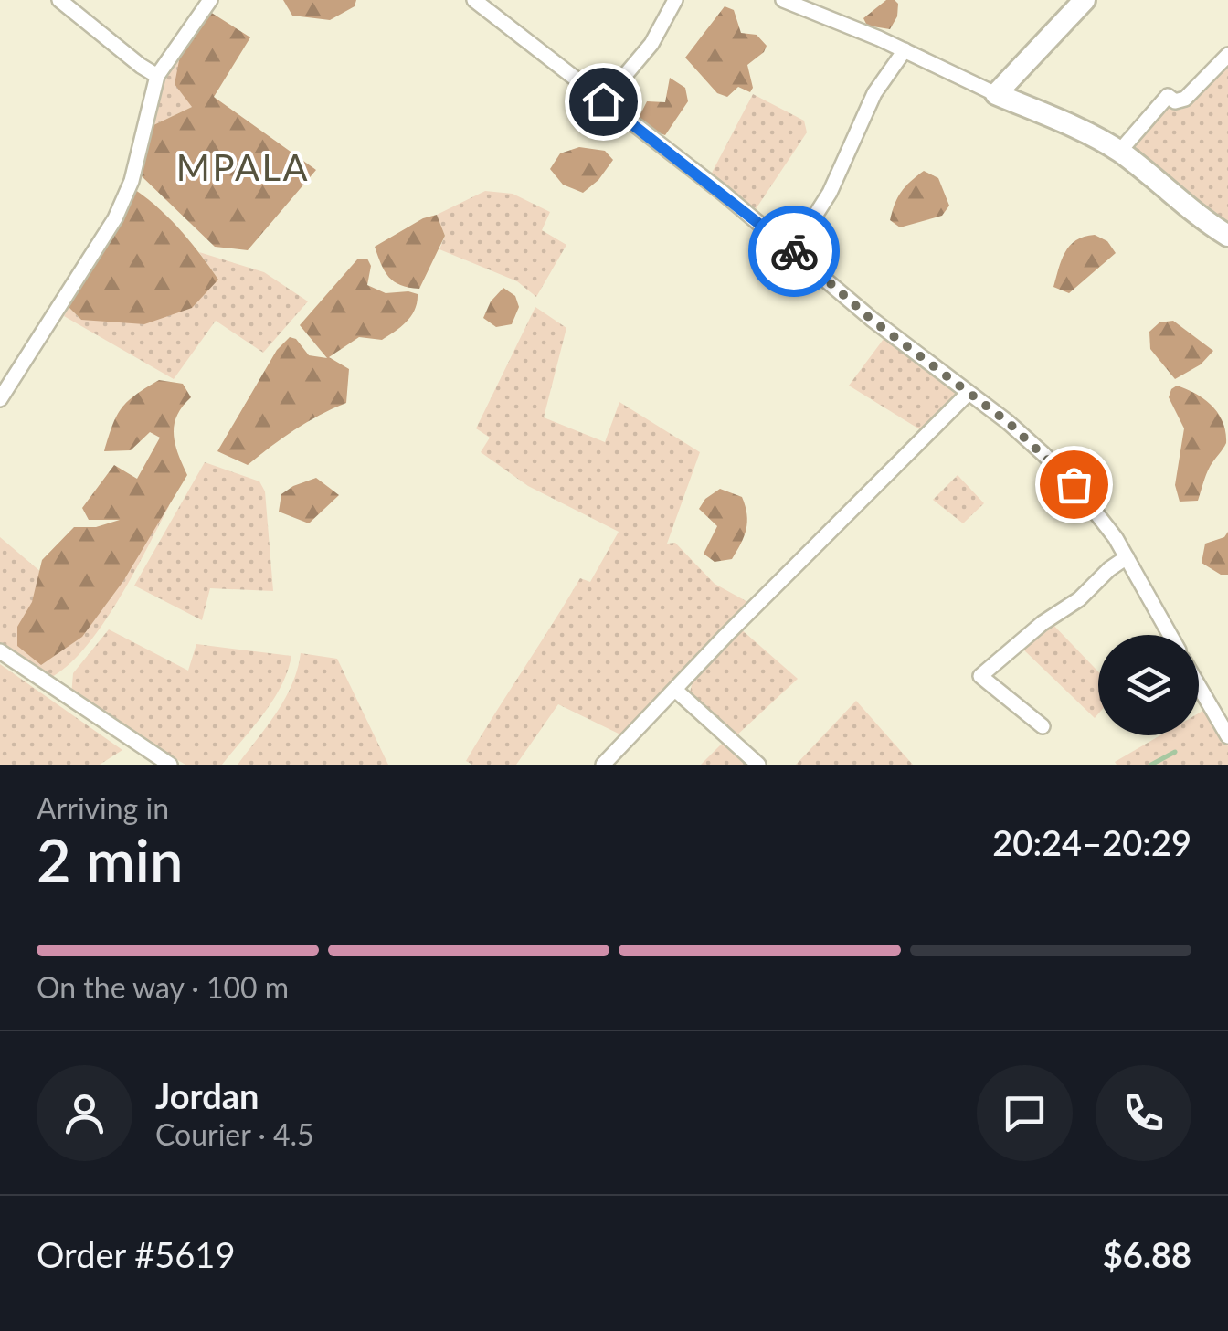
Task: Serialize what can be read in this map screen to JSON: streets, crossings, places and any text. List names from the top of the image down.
{
  "districts": ["MPALA"],
  "page": {
    "heading": ["2 min", "Arriving in", "20:24–20:29"],
    "panel": [
      "Jordan",
      "Courier · 4.5",
      "Order #5619",
      "$6.88"
    ],
    "bar": "On the way · 100 m"
  }
}
